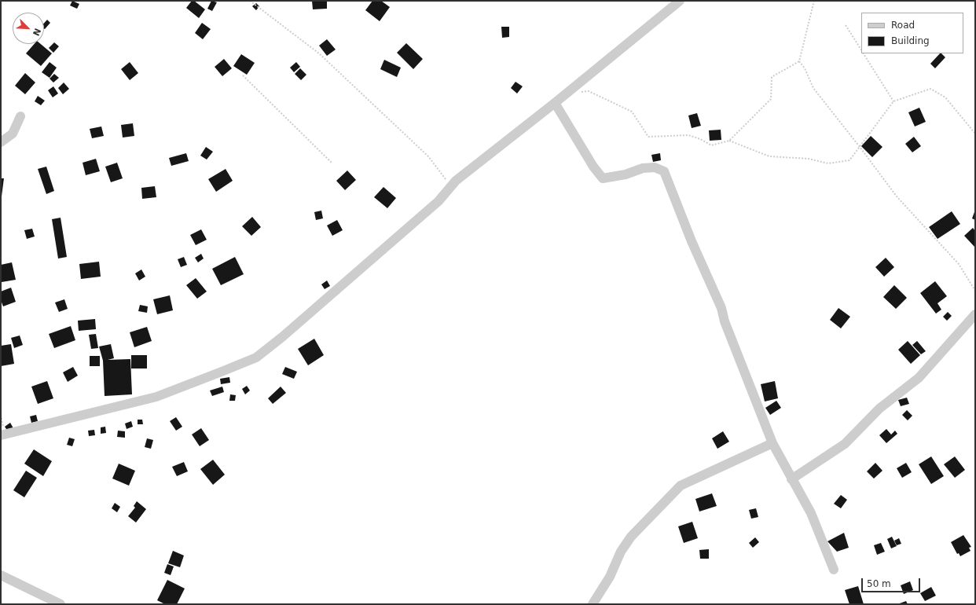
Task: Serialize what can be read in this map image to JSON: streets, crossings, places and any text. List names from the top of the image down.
{
  "legend": ["Road", "Building"],
  "scale_bar": "50 m",
  "north": "bottom right"
}
